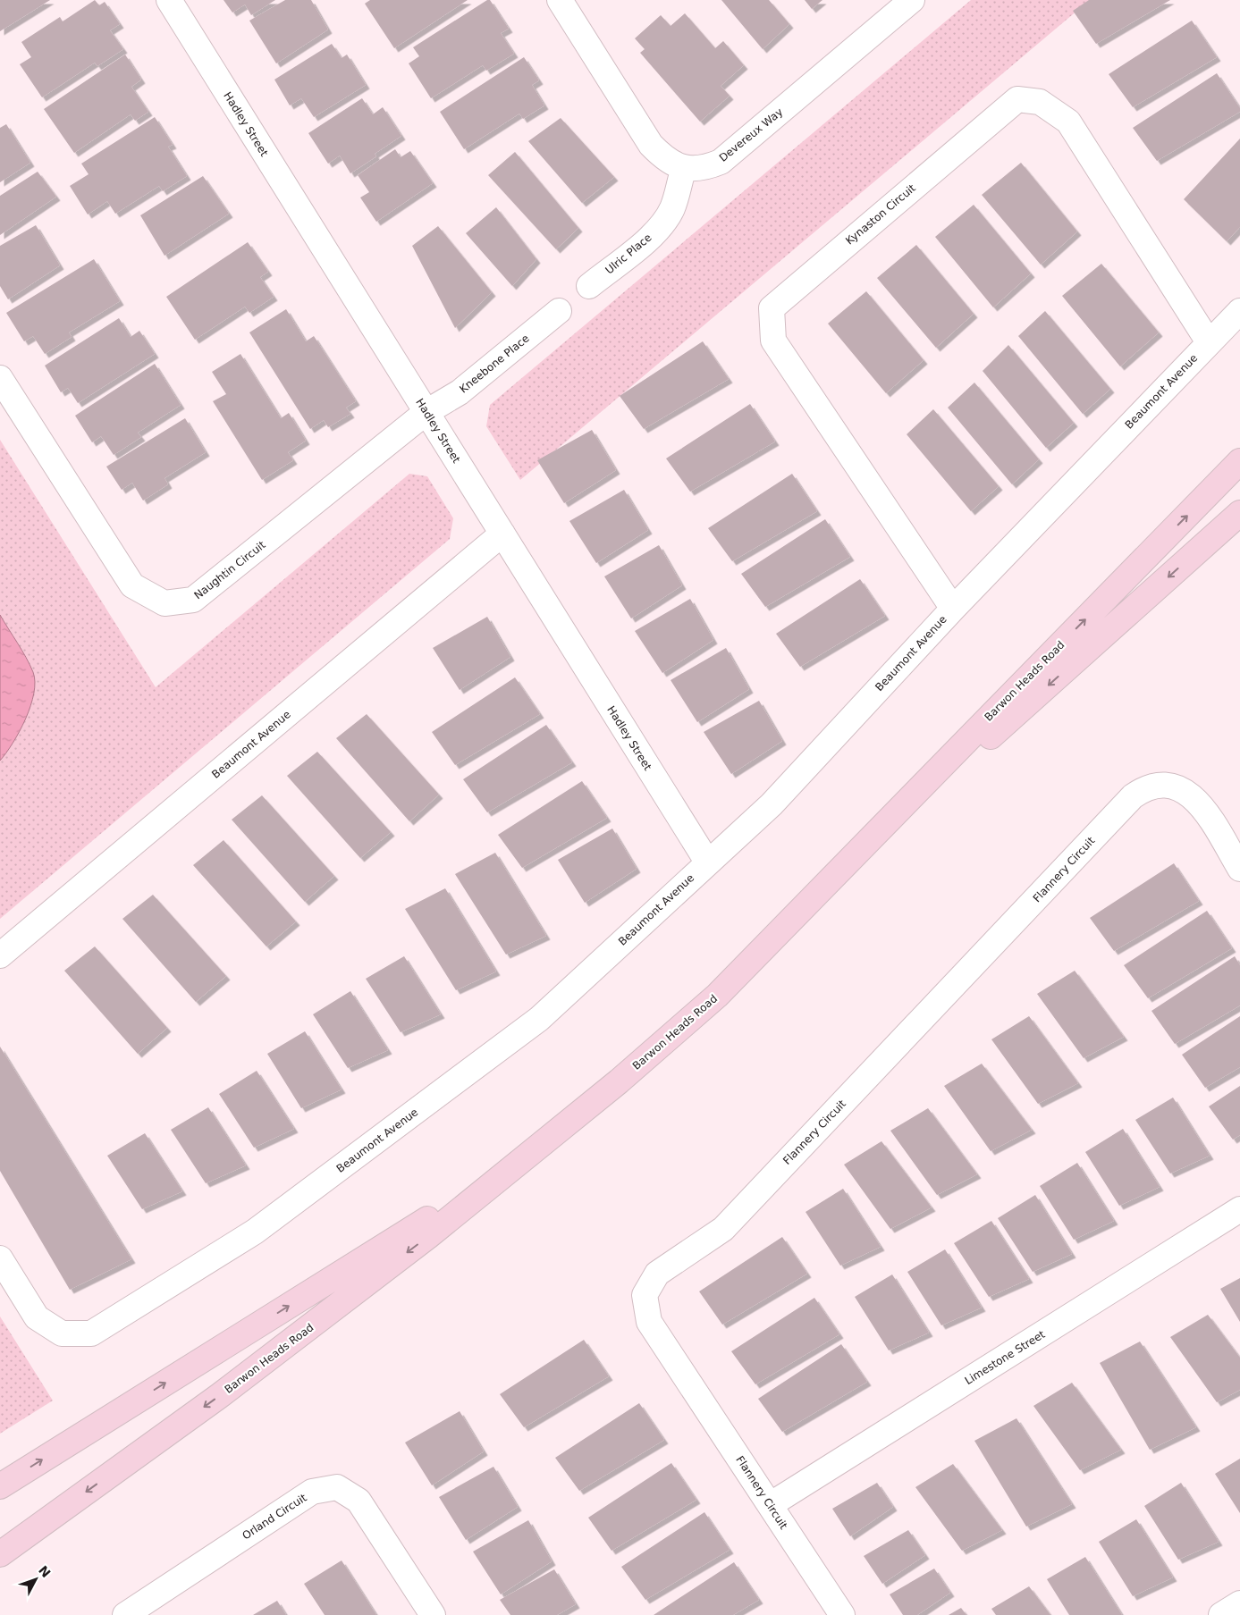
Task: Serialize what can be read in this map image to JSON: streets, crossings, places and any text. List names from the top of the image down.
{
  "streets": {
    "main road": ["Barwon Heads Road"],
    "street": [
      "Hadley Street",
      "Devereux Way",
      "Kynaston Circuit",
      "Ulric Place",
      "Kneebone Place",
      "Beaumont Avenue",
      "Naughtin Circuit",
      "Flannery Circuit",
      "Limestone Street",
      "Orland Circuit"
    ]
  },
  "crossings": [
    ["Hadley Street", "Kneebone Place"],
    ["Hadley Street", "Beaumont Avenue"],
    ["Hadley Street", "Naughtin Circuit"],
    ["Devereux Way", "Ulric Place"],
    ["Kynaston Circuit", "Beaumont Avenue"],
    ["Kneebone Place", "Naughtin Circuit"],
    ["Flannery Circuit", "Limestone Street"]
  ],
  "north": "top right"
}
